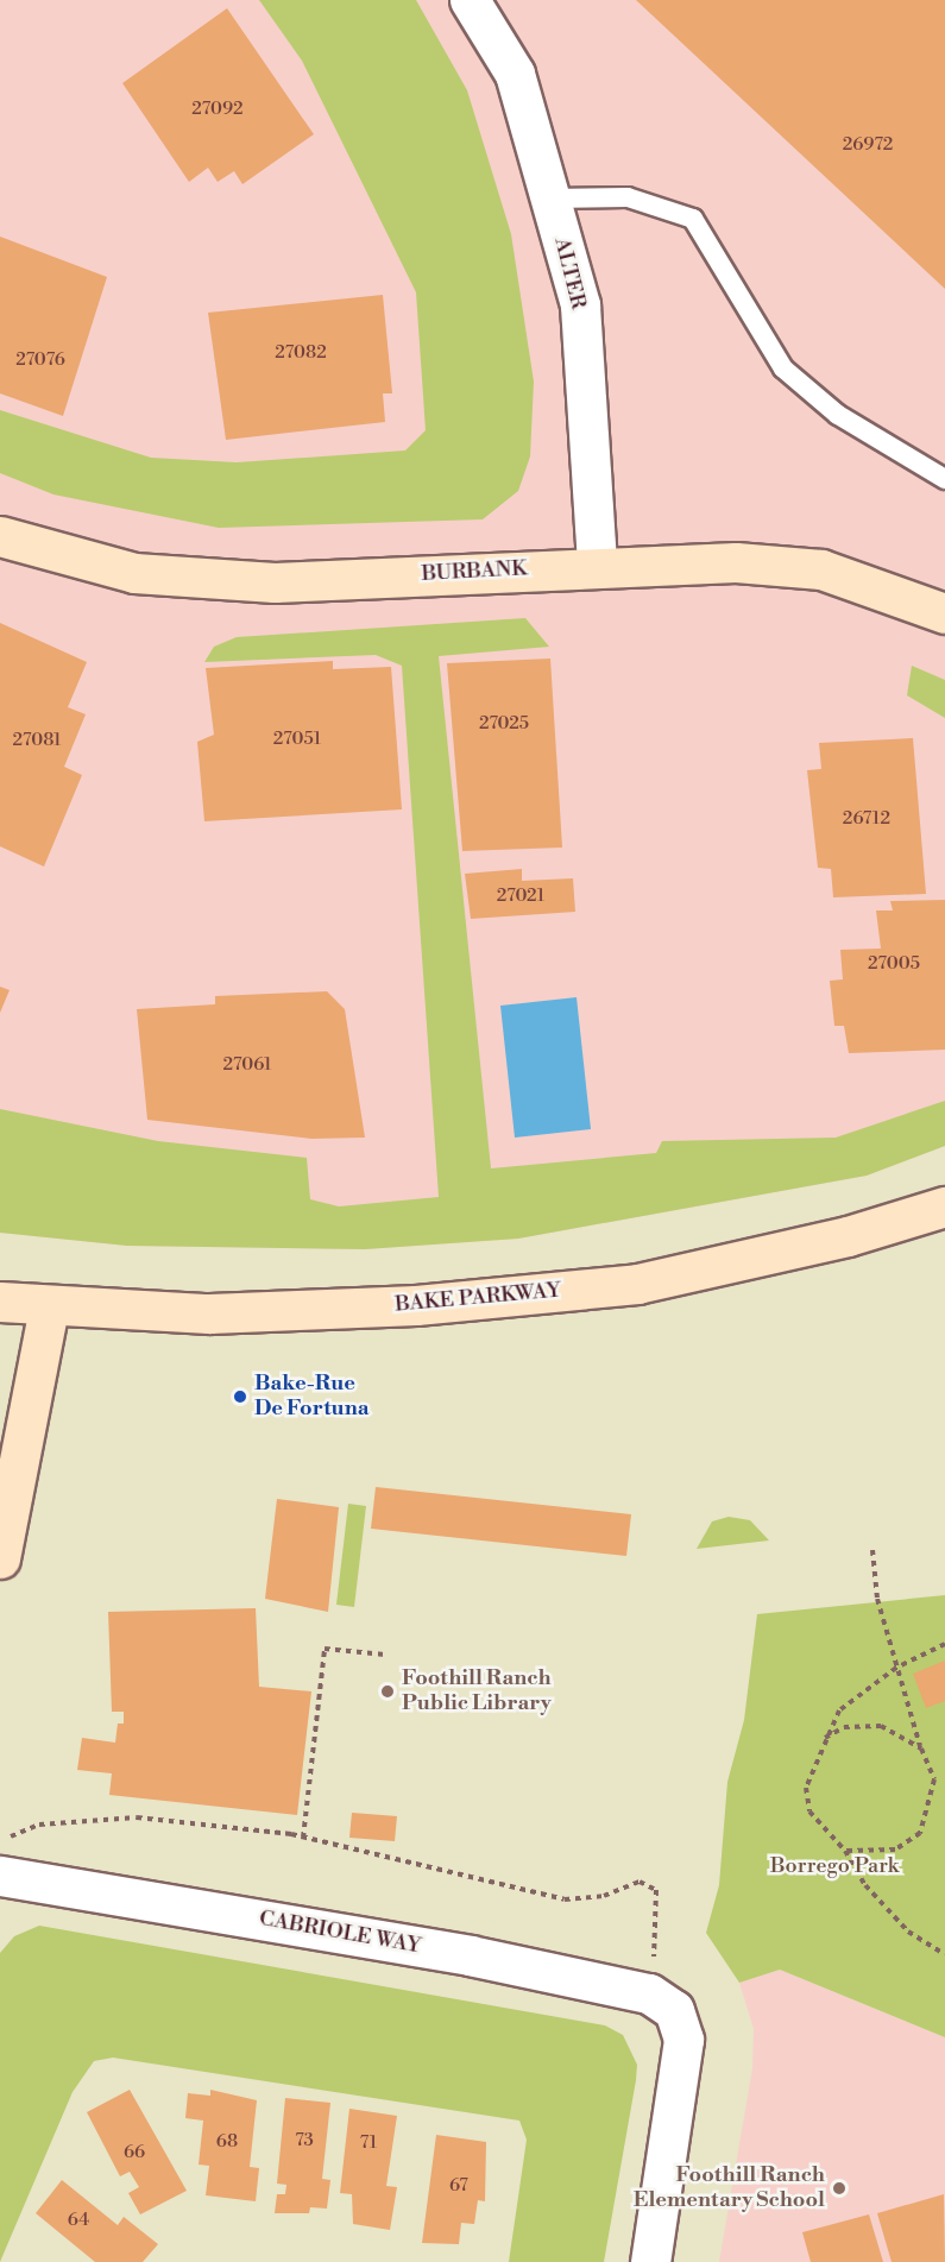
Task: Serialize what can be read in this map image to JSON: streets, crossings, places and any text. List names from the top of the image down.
{
  "streets": {
    "street": [
      "ALTER",
      "BURBANK",
      "BAKE PARKWAY",
      "CABRIOLE WAY"
    ]
  },
  "crossings": [
    ["ALTER", "BURBANK"]
  ],
  "parks": ["Borrego Park"],
  "places": ["Bake-Rue De Fortuna", "Foothill Ranch Public Library", "Foothill Ranch Elementary School"],
  "house_numbers": [
    "27092",
    "26972",
    "27082",
    "27076",
    "27025",
    "27051",
    "27081",
    "26712",
    "27021",
    "27005",
    "27061",
    "73",
    "68",
    "71",
    "66",
    "67",
    "64"
  ]
}
